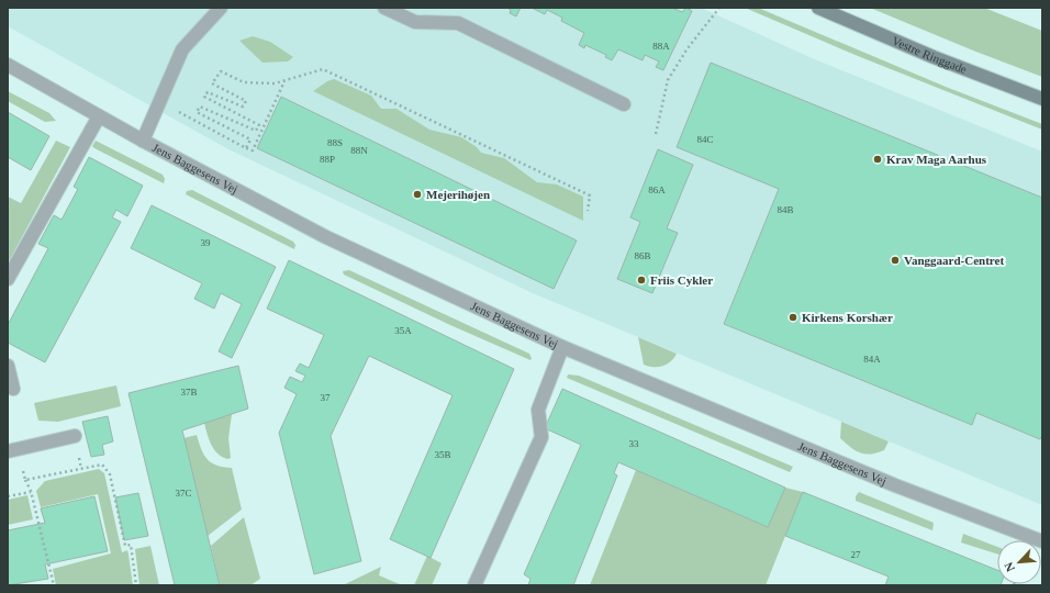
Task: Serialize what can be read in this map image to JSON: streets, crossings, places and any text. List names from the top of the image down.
{
  "streets": {
    "main road": ["Vestre Ringgade"],
    "street": ["Jens Baggesens Vej"]
  },
  "places": [
    "Krav Maga Aarhus",
    "Mejerihøjen",
    "Vanggaard-Centret",
    "Friis Cykler",
    "Kirkens Korshær"
  ],
  "house_numbers": [
    "88A",
    "84C",
    "88S",
    "88N",
    "88P",
    "86A",
    "84B",
    "39",
    "86B",
    "35A",
    "84A",
    "37B",
    "37",
    "33",
    "35B",
    "37C",
    "27"
  ],
  "north": "bottom left"
}
